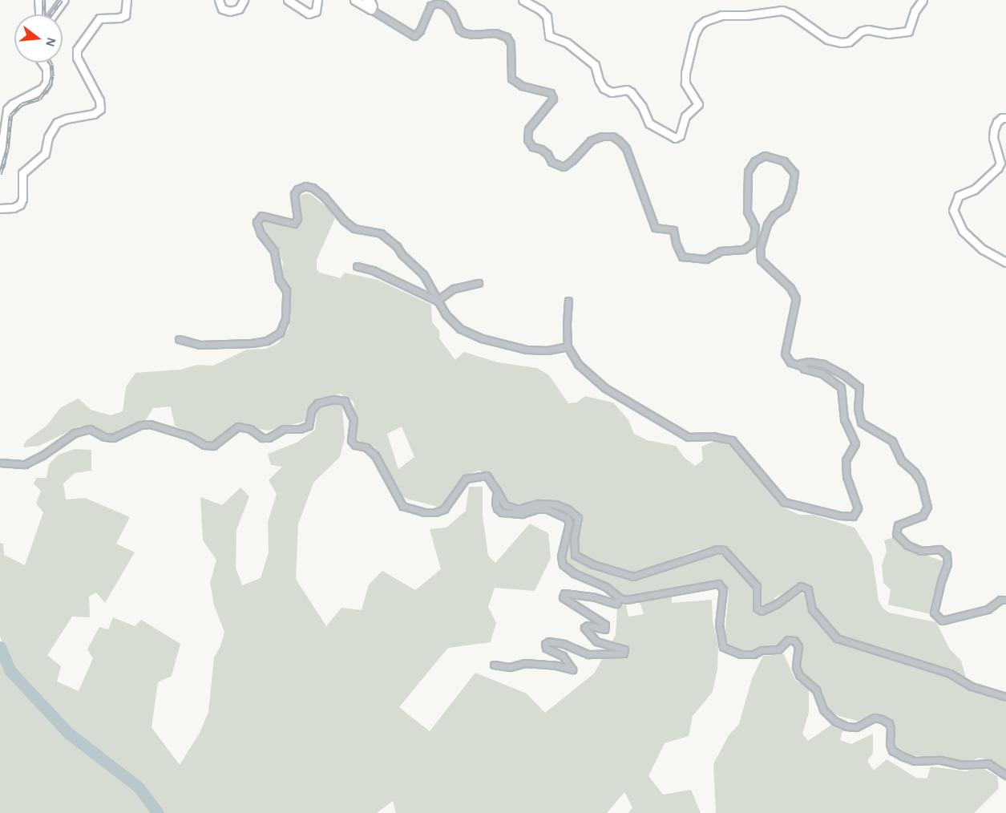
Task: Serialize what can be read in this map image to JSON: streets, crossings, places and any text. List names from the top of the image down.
{
  "north": "right"
}
